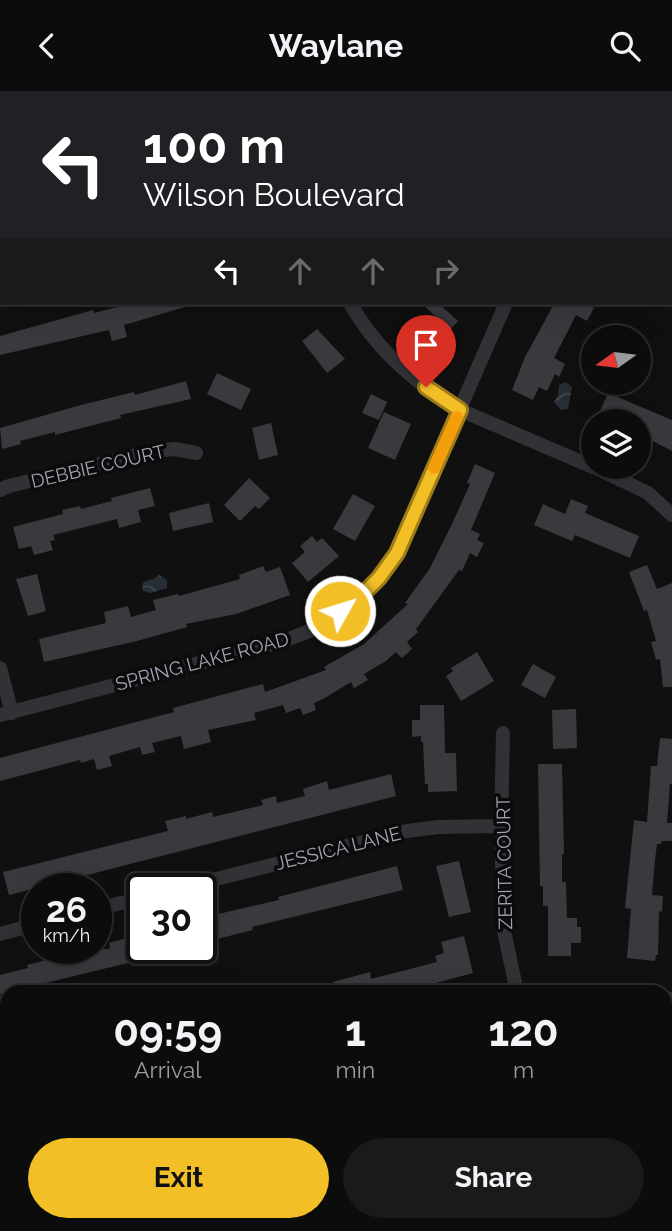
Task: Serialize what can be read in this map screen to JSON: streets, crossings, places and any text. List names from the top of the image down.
{
  "streets": {
    "street": [
      "DEBBIE COURT",
      "SPRING LAKE ROAD",
      "JESSICA LANE",
      "ZERITA COURT"
    ]
  },
  "crossings": [
    ["JESSICA LANE", "ZERITA COURT"]
  ],
  "north": "left",
  "page": {
    "header": "Waylane",
    "turn": ["100 m", "Wilson Boulevard"],
    "speed": "26 km/h",
    "limit": "30",
    "eta": [
      "09:59",
      "Arrival",
      "1",
      "min",
      "120",
      "m"
    ],
    "buttons": ["Exit", "Share"]
  }
}
